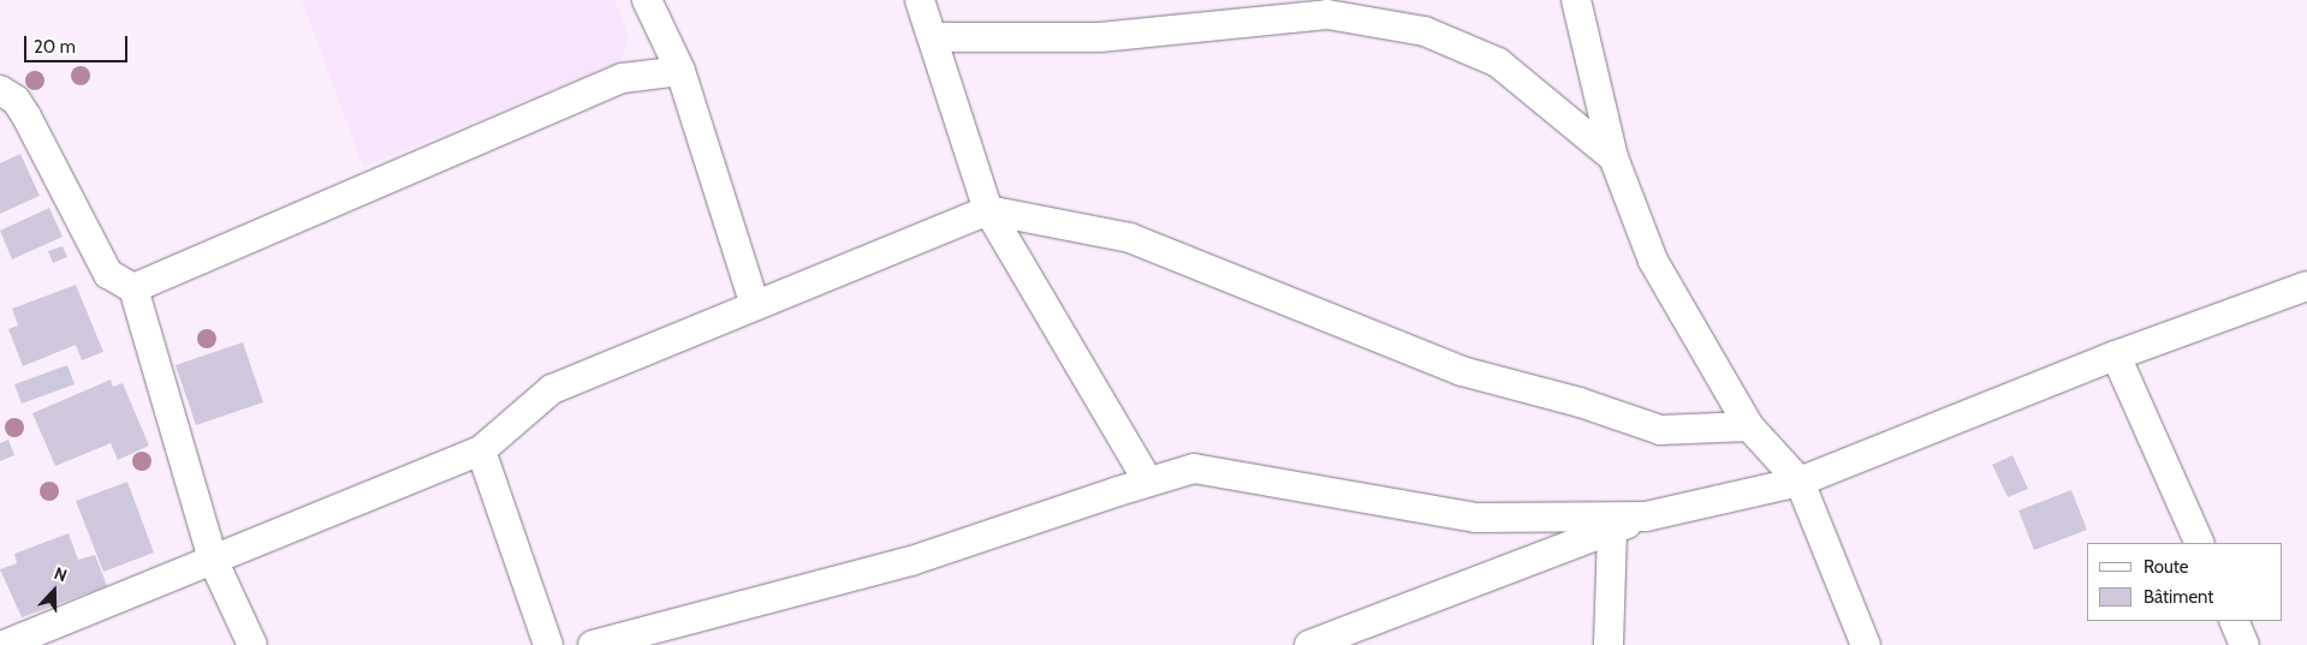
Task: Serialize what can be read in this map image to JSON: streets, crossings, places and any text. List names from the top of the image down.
{
  "legend": ["Route", "Bâtiment"],
  "scale_bar": "20 m",
  "north": "top"
}
